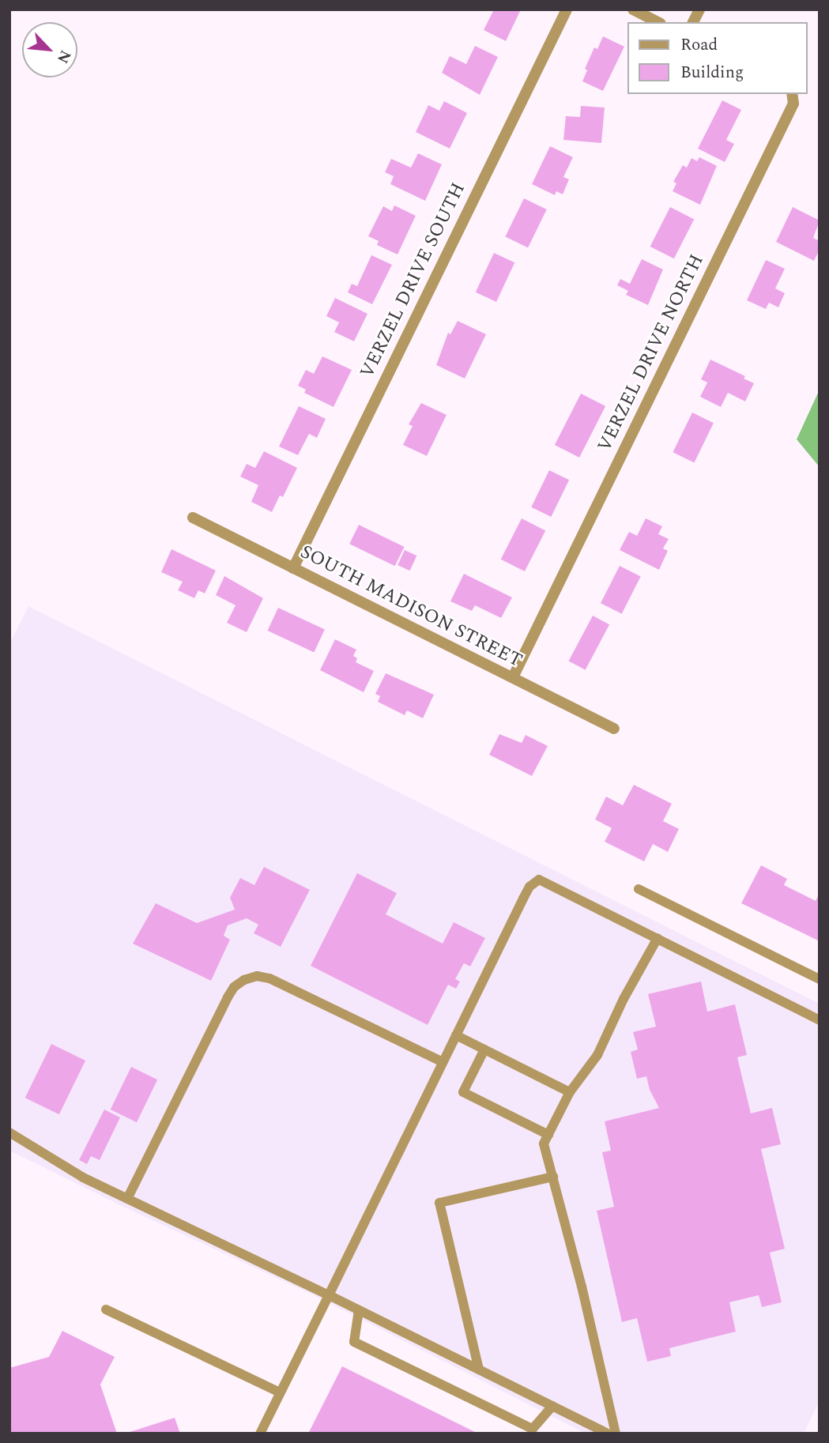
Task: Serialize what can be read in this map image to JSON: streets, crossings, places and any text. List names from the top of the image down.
{
  "streets": {
    "street": ["VERZEL DRIVE SOUTH", "VERZEL DRIVE NORTH", "SOUTH MADISON STREET"]
  },
  "crossings": [
    ["VERZEL DRIVE SOUTH", "SOUTH MADISON STREET"],
    ["VERZEL DRIVE NORTH", "SOUTH MADISON STREET"]
  ],
  "legend": ["Road", "Building"],
  "north": "bottom right"
}
